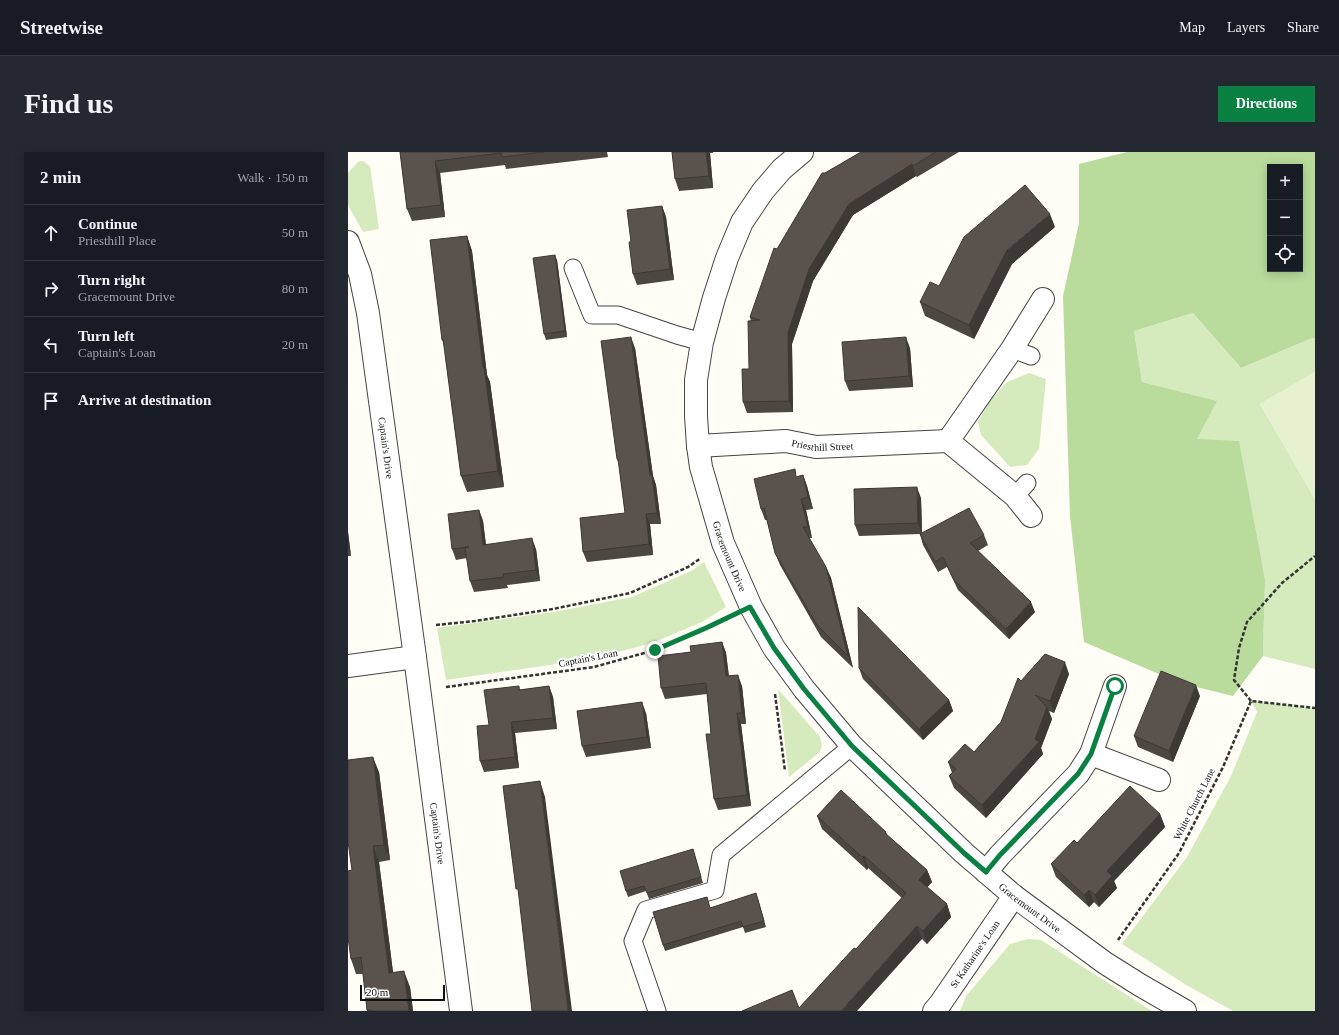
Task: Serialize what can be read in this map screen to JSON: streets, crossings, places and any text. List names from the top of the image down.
{
  "streets": {
    "street": [
      "Priesthill Street",
      "Captain's Drive",
      "Gracemount Drive",
      "St Katharine's Loan"
    ],
    "path": ["Captain's Loan", "White Church Lane"]
  },
  "crossings": [
    ["Priesthill Street", "Gracemount Drive"],
    ["Captain's Drive", "Captain's Loan"],
    ["Gracemount Drive", "Captain's Loan"],
    ["Gracemount Drive", "White Church Lane"],
    ["Gracemount Drive", "St Katharine's Loan"]
  ],
  "scale_bar": "20 m",
  "page": {
    "header": "Streetwise",
    "nav": ["Map", "Layers", "Share"],
    "buttons": "Directions",
    "title": "Find us",
    "heading": ["2 min", "Walk · 150 m"],
    "map_buttons": ["+", "−"],
    "list": [
      ["Continue", "Priesthill Place", "50 m"],
      ["Turn right", "Gracemount Drive", "80 m"],
      ["Turn left", "Captain's Loan", "20 m"],
      "Arrive at destination"
    ],
    "scale": "20 m"
  }
}
